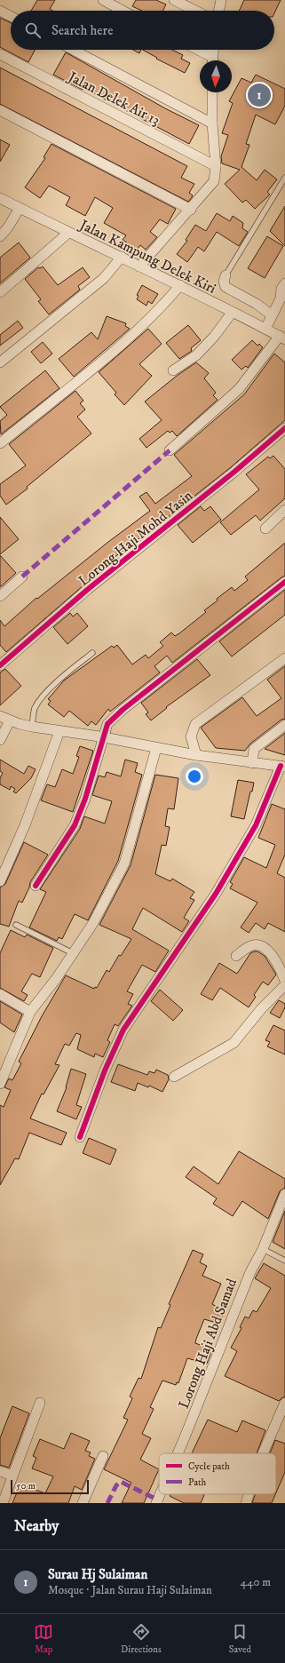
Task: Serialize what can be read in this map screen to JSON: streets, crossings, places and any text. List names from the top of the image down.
{
  "streets": {
    "street": [
      "Jalan Delek Air 13",
      "Jalan Kampung Delek Kiri",
      "Lorong Haji Mohd Yasin",
      "Lorong Haji Abd Samad"
    ]
  },
  "legend": ["Cycle path", "Path"],
  "scale_bar": "50 m",
  "north": "bottom",
  "page": {
    "search": "Search here",
    "pins": "1",
    "scale": "50 m",
    "heading": "Nearby",
    "list": [
      {
        "mark": "1",
        "name": "Surau Hj Sulaiman",
        "note": "Mosque · Jalan Surau Haji Sulaiman",
        "value": "440 m"
      }
    ],
    "nav": ["Map", "Directions", "Saved"]
  }
}
